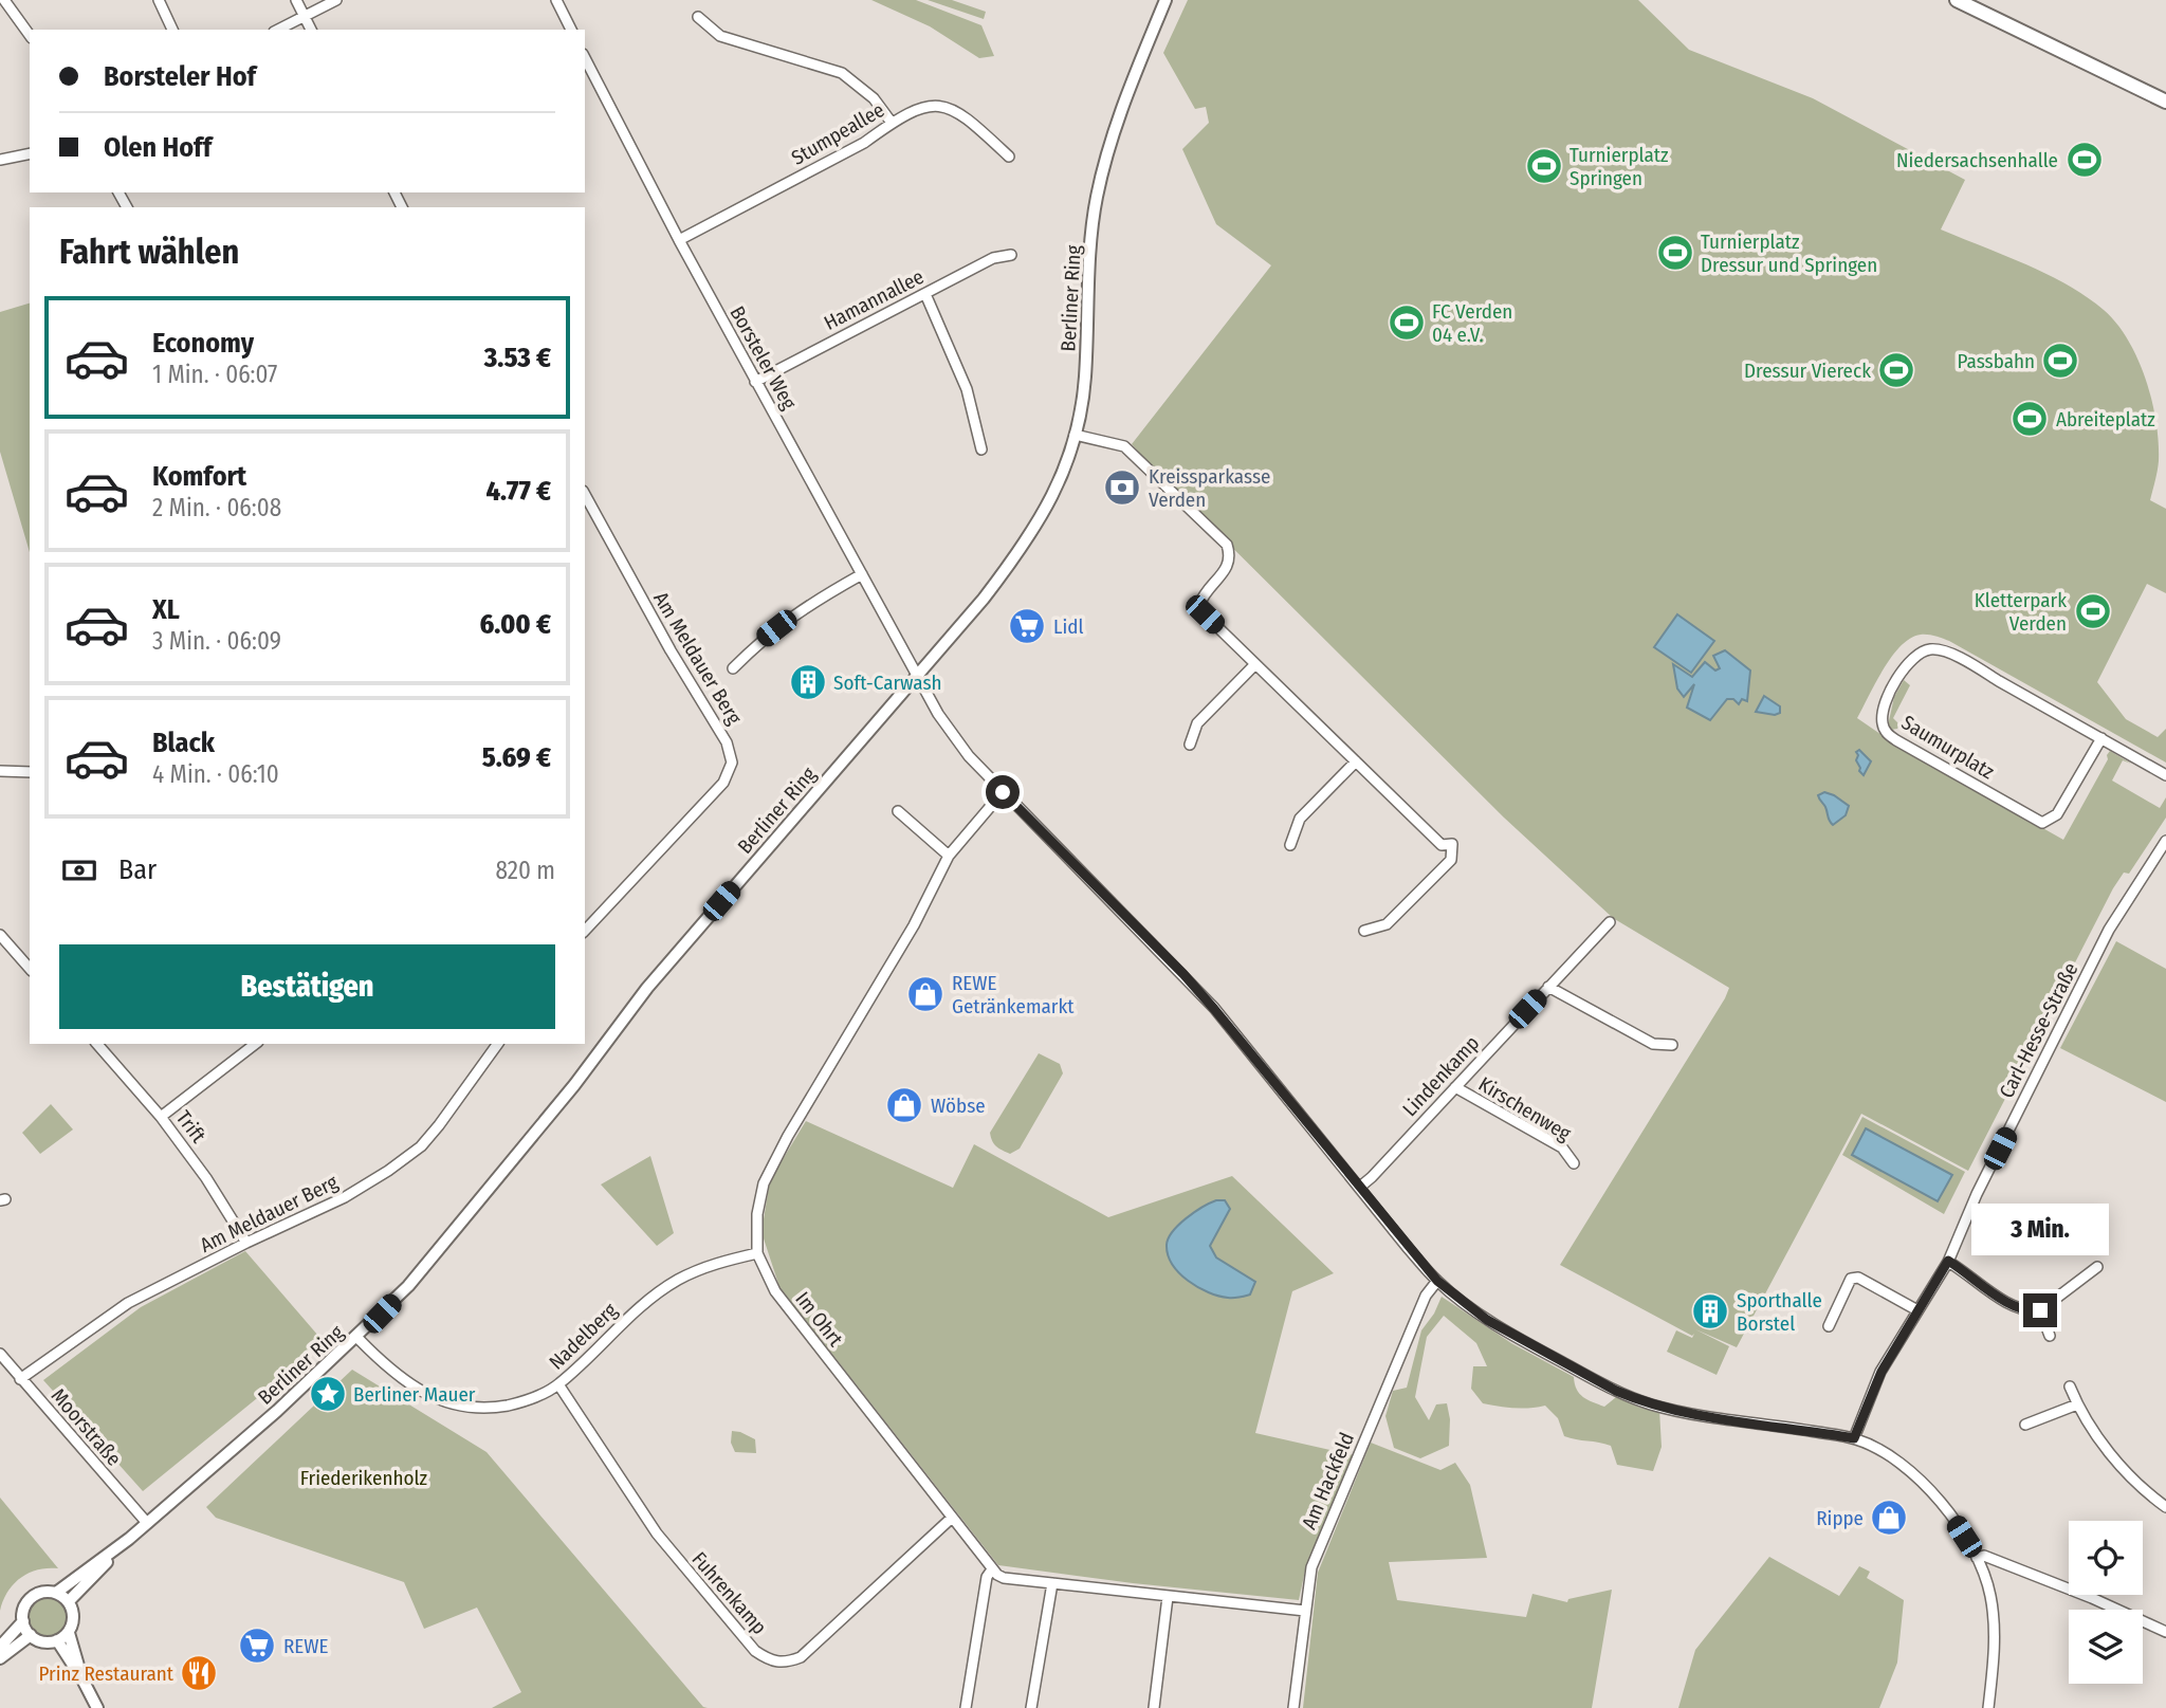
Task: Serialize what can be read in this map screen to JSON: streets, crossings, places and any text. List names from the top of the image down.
{
  "streets": {
    "street": [
      "Stumpeallee",
      "Berliner Ring",
      "Hamannallee",
      "Borsteler Weg",
      "Am Meldauer Berg",
      "Saumurplatz",
      "Carl-Hesse-Straße",
      "Lindenkamp",
      "Kirschenweg",
      "Trift",
      "Im Ohrt",
      "Nadelberg",
      "Moorstraße",
      "Am Hackfeld",
      "Fuhrenkamp"
    ]
  },
  "crossings": [
    ["Stumpeallee", "Borsteler Weg"],
    ["Berliner Ring", "Borsteler Weg"],
    ["Berliner Ring", "Nadelberg"],
    ["Berliner Ring", "Moorstraße"],
    ["Hamannallee", "Borsteler Weg"],
    ["Borsteler Weg", "Carl-Hesse-Straße"],
    ["Borsteler Weg", "Lindenkamp"],
    ["Borsteler Weg", "Im Ohrt"],
    ["Borsteler Weg", "Am Hackfeld"],
    ["Am Meldauer Berg", "Trift"],
    ["Am Meldauer Berg", "Moorstraße"],
    ["Lindenkamp", "Kirschenweg"],
    ["Im Ohrt", "Nadelberg"],
    ["Im Ohrt", "Fuhrenkamp"],
    ["Nadelberg", "Fuhrenkamp"]
  ],
  "parks": ["Friederikenholz"],
  "places": {
    "sports": [
      "Niedersachsenhalle",
      "Turnierplatz Springen",
      "Turnierplatz Dressur und Springen",
      "FC Verden 04 e.V.",
      "Passbahn",
      "Dressur Viereck",
      "Abreiteplatz",
      "Kletterpark Verden"
    ],
    "bank": ["Kreissparkasse Verden"],
    "supermarket": ["Lidl", "REWE"],
    "building": ["Soft-Carwash", "Sporthalle Borstel"],
    "shop": ["REWE Getränkemarkt", "Wöbse", "Rippe"],
    "place": ["Berliner Mauer"],
    "restaurant": ["Prinz Restaurant"]
  },
  "page": {
    "banner": ["Borsteler Hof", "Olen Hoff"],
    "heading": "Fahrt wählen",
    "list": [
      {
        "name": "Economy",
        "note": "1 Min. · 06:07",
        "value": "3.53 €"
      },
      {
        "name": "Komfort",
        "note": "2 Min. · 06:08",
        "value": "4.77 €"
      },
      {
        "name": "XL",
        "note": "3 Min. · 06:09",
        "value": "6.00 €"
      },
      {
        "name": "Black",
        "note": "4 Min. · 06:10",
        "value": "5.69 €"
      }
    ],
    "pay": ["Bar", "820 m"],
    "buttons": "Bestätigen",
    "bubble": "3 Min."
  }
}
